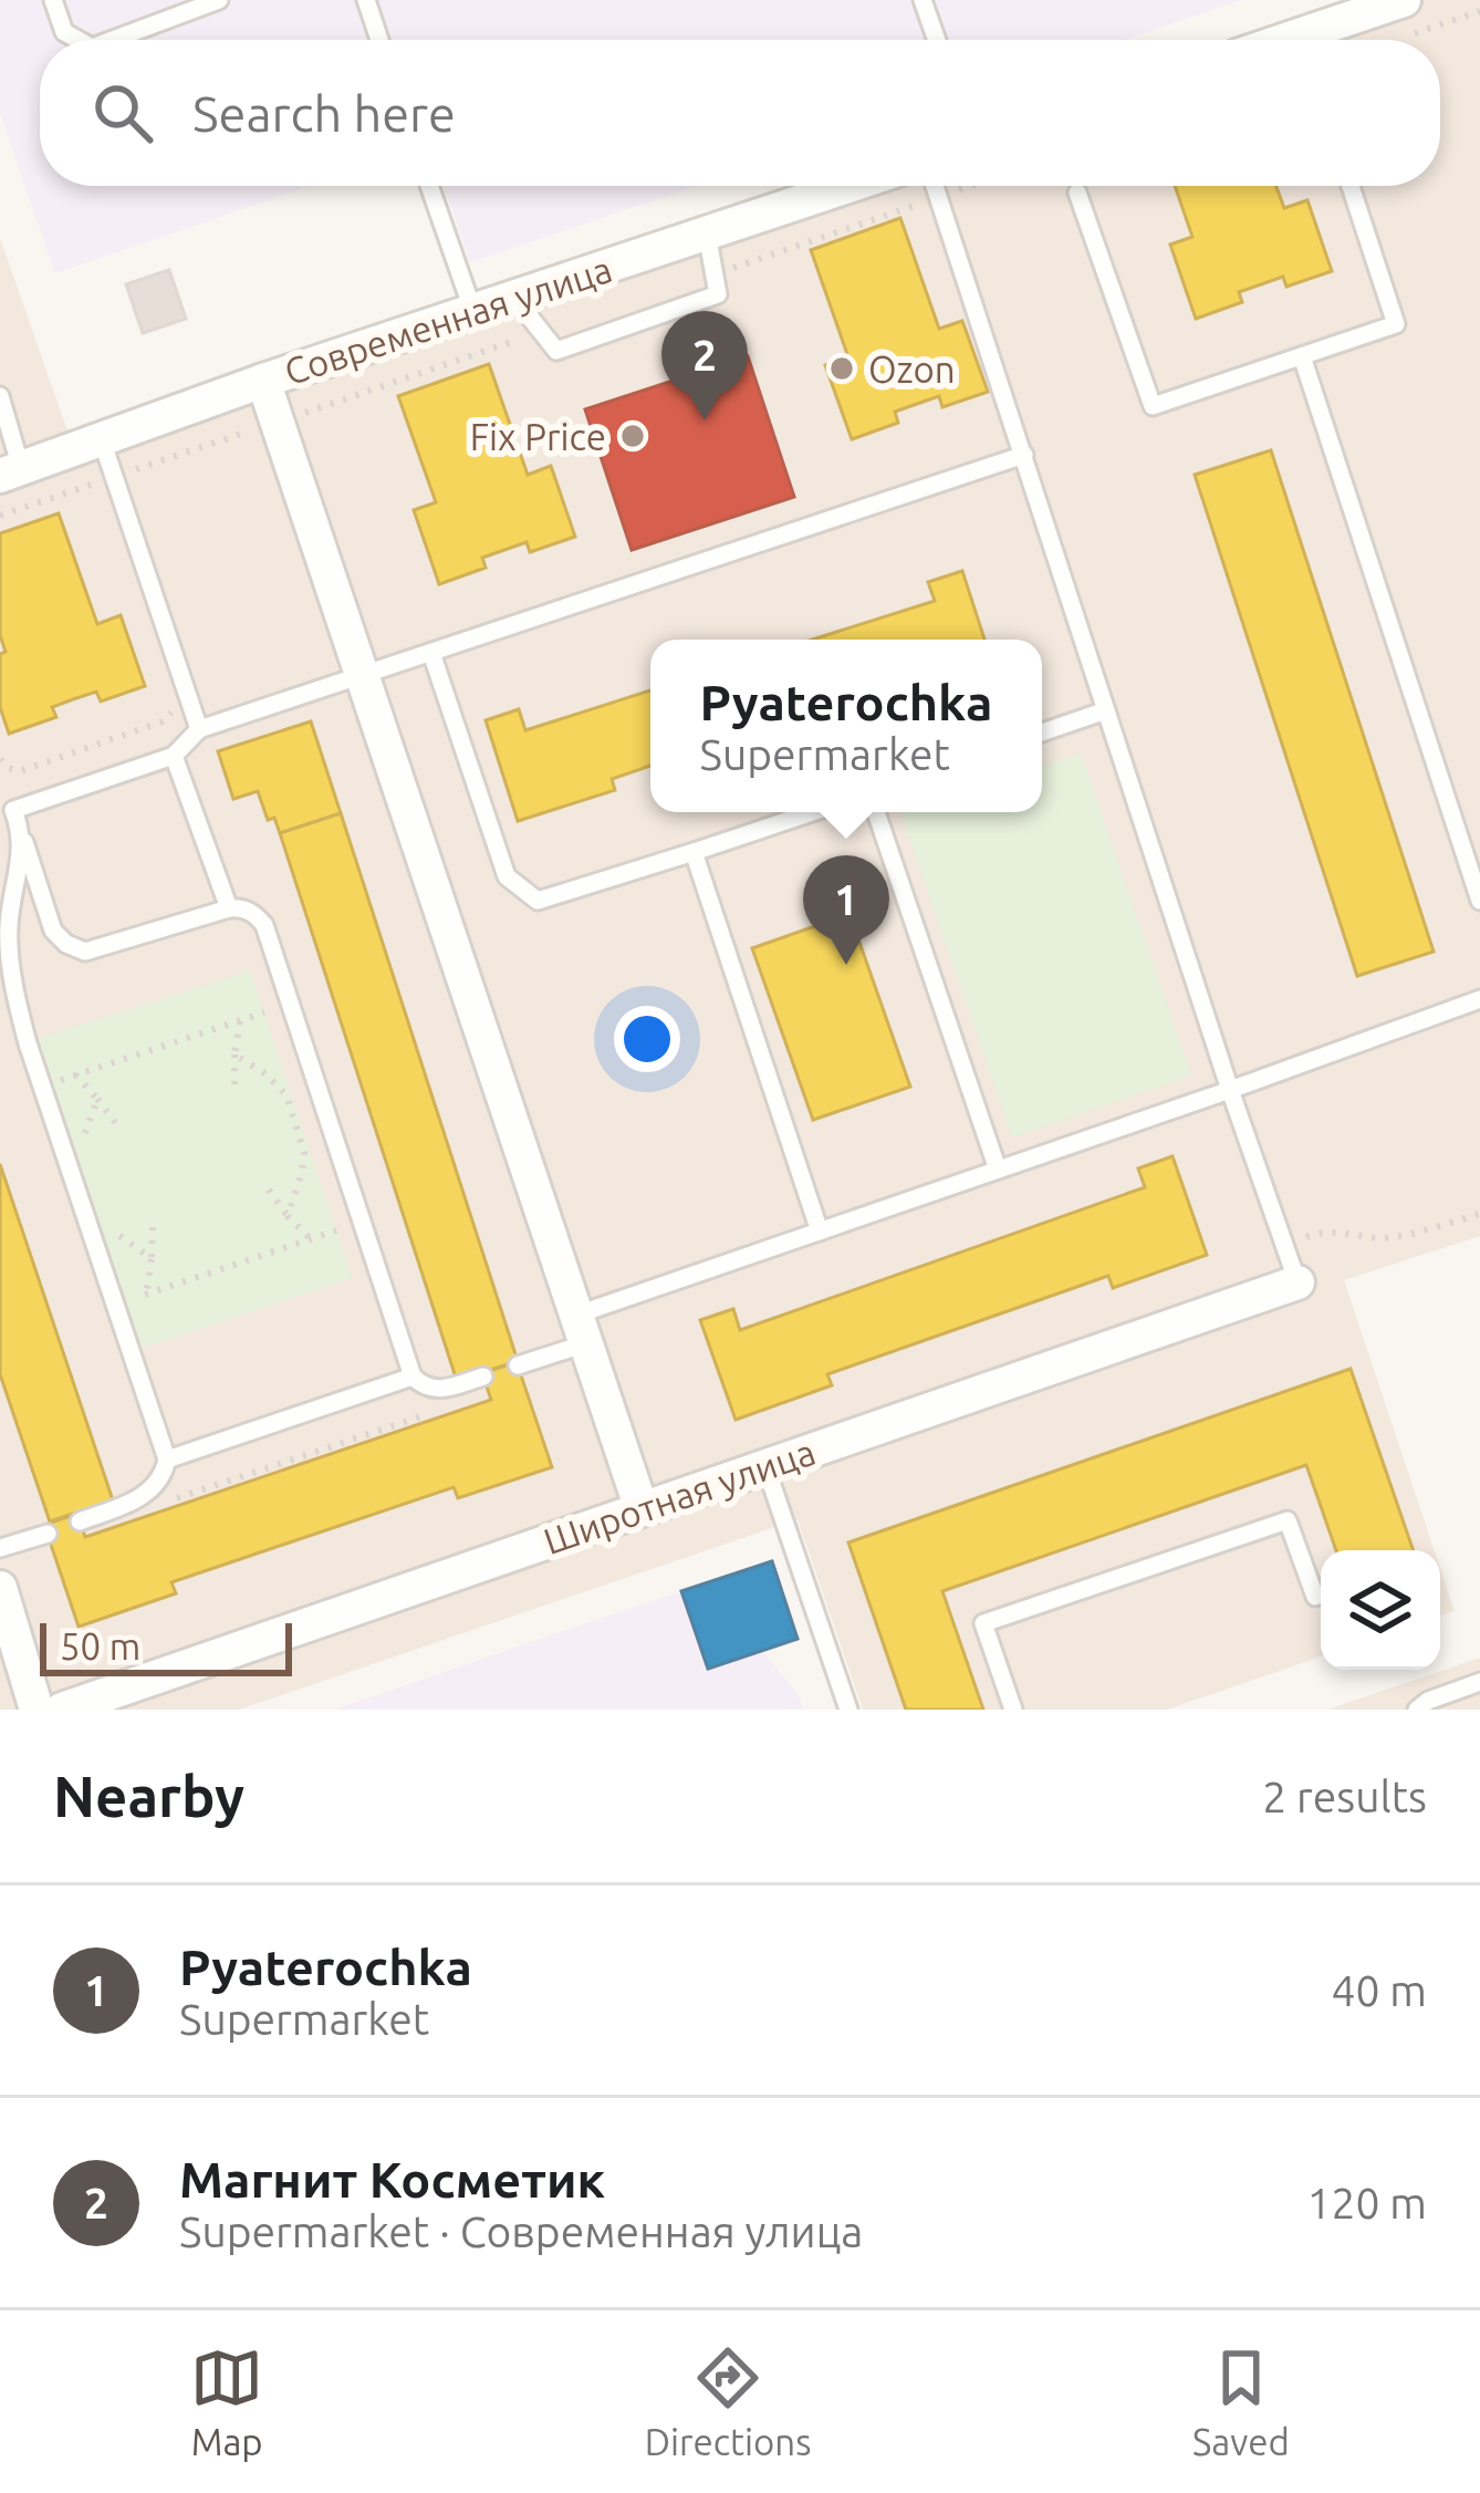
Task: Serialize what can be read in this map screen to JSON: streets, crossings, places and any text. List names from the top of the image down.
{
  "streets": {
    "street": ["Современная улица", "Широтная улица"]
  },
  "places": ["Ozon", "Fix Price"],
  "scale_bar": "50 m",
  "page": {
    "search": "Search here",
    "pins": ["2", "1"],
    "popup": ["Pyaterochka", "Supermarket"],
    "scale": "50 m",
    "heading": ["Nearby", "2 results"],
    "list": [
      {
        "mark": "1",
        "name": "Pyaterochka",
        "note": "Supermarket",
        "value": "40 m"
      },
      {
        "mark": "2",
        "name": "Магнит Косметик",
        "note": "Supermarket · Современная улица",
        "value": "120 m"
      }
    ],
    "nav": ["Map", "Directions", "Saved"]
  }
}
